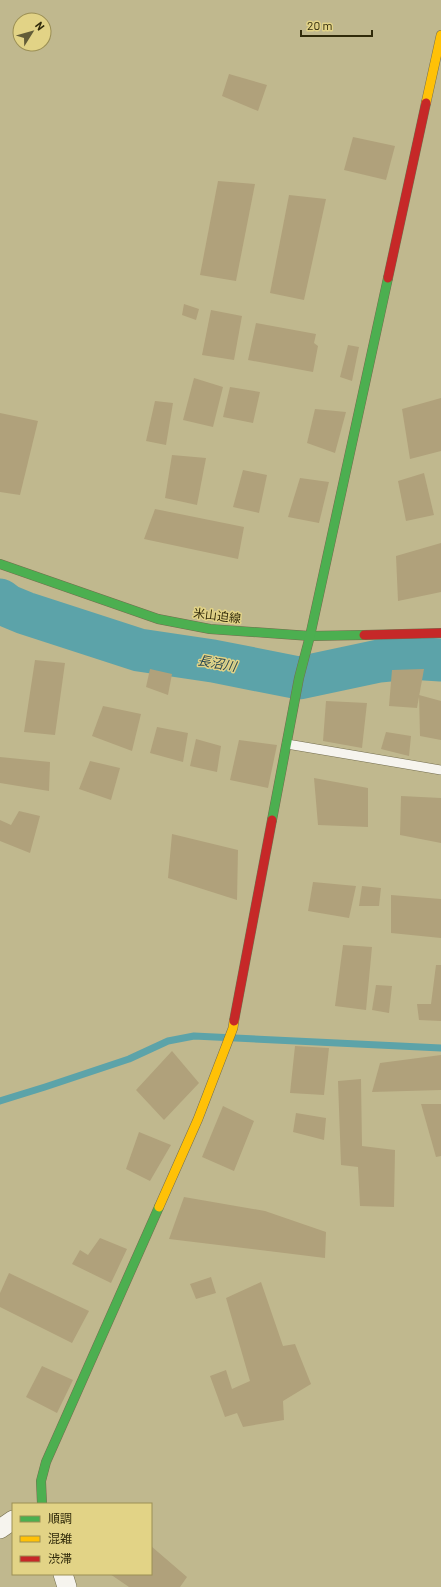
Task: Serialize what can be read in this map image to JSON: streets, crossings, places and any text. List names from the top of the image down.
{
  "streets": {
    "street": ["米山迫線"]
  },
  "water": ["長沼川"],
  "legend": ["順調", "混雑", "渋滞"],
  "scale_bar": "20 m",
  "north": "top right"
}
